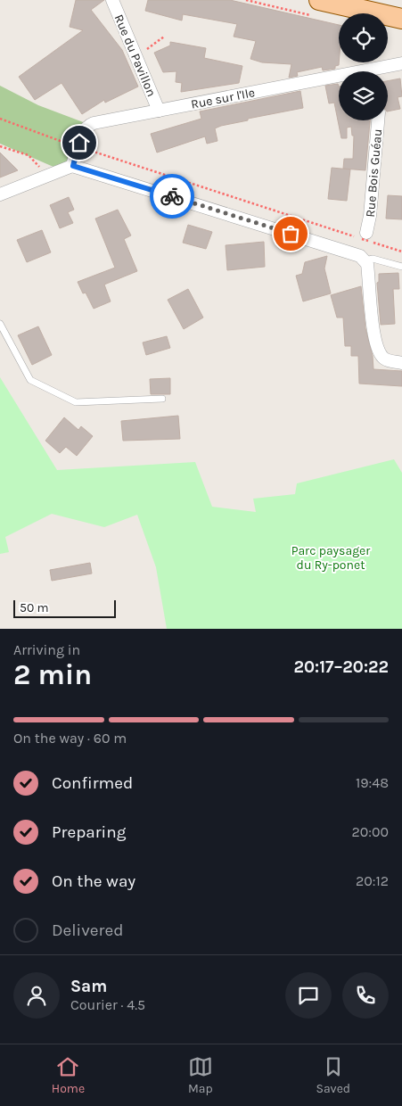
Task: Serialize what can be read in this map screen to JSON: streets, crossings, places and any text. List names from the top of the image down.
{
  "streets": {
    "street": ["Rue du Pavillon", "Rue sur l'Ile", "Rue Bois Guéau"]
  },
  "crossings": [
    ["Rue du Pavillon", "Rue sur l'Ile"]
  ],
  "parks": ["Parc paysager du Ry-ponet"],
  "scale_bar": "50 m",
  "page": {
    "scale": "50 m",
    "heading": ["2 min", "Arriving in", "20:17–20:22"],
    "panel": ["Sam", "Courier · 4.5"],
    "bar": "On the way · 60 m",
    "list": [
      ["Confirmed", "19:48"],
      ["Preparing", "20:00"],
      ["On the way", "20:12"],
      "Delivered"
    ],
    "tabs": ["Home", "Map", "Saved"]
  }
}
